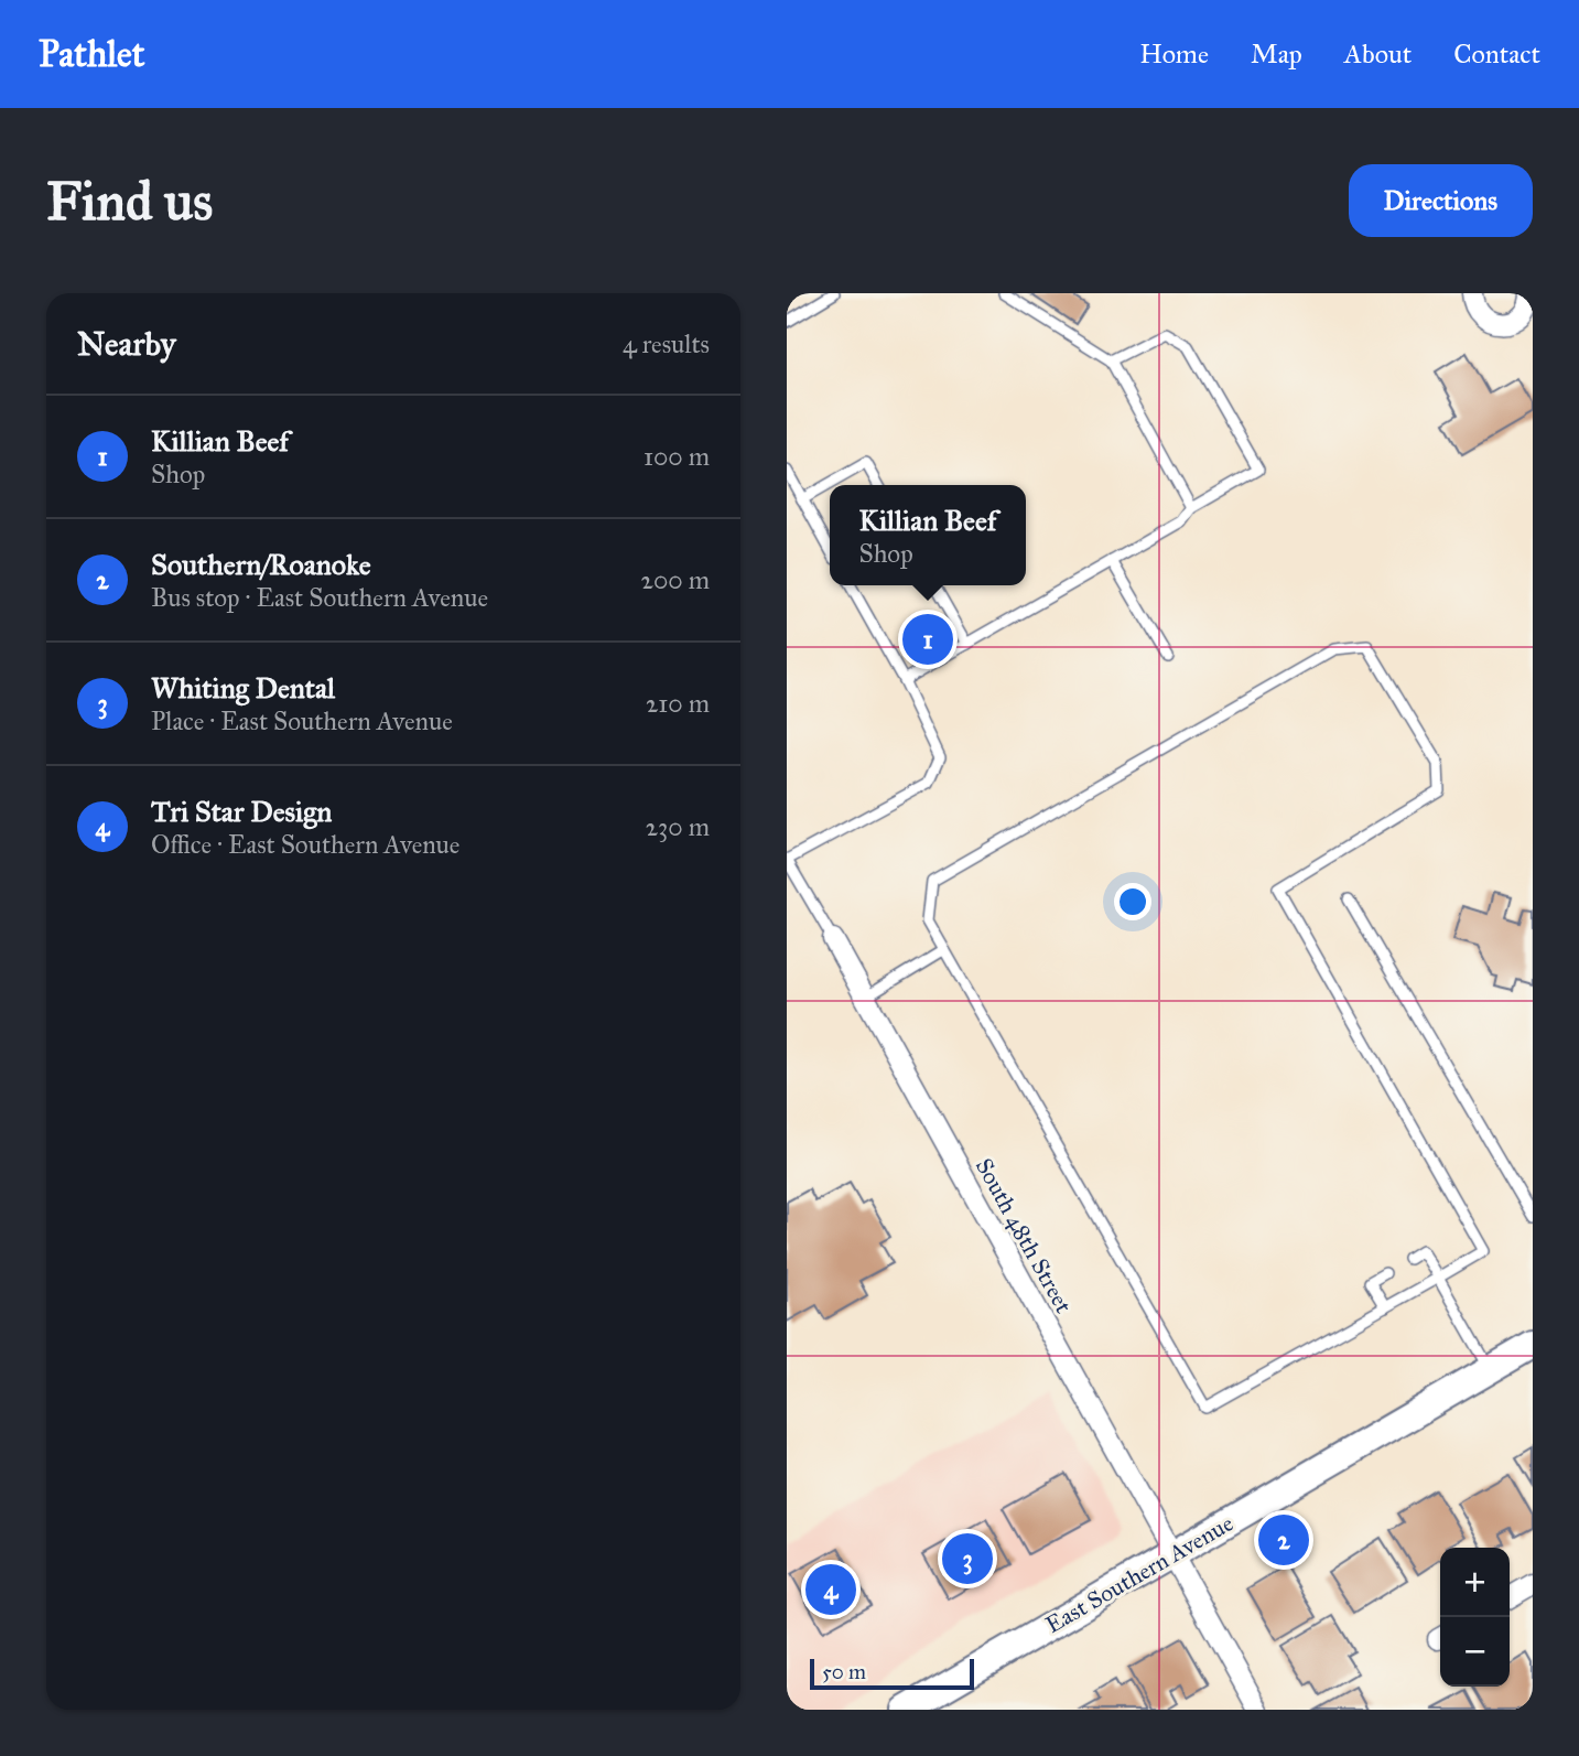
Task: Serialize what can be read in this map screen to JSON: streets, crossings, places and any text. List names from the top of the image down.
{
  "streets": {
    "main road": ["East Southern Avenue"],
    "street": ["South 48th Street"]
  },
  "crossings": [
    ["South 48th Street", "East Southern Avenue"]
  ],
  "scale_bar": "50 m",
  "page": {
    "header": "Pathlet",
    "nav": [
      "Home",
      "Map",
      "About",
      "Contact"
    ],
    "buttons": "Directions",
    "title": "Find us",
    "heading": ["Nearby", "4 results"],
    "list": [
      {
        "mark": "1",
        "name": "Killian Beef",
        "note": "Shop",
        "value": "100 m"
      },
      {
        "mark": "2",
        "name": "Southern/Roanoke",
        "note": "Bus stop · East Southern Avenue",
        "value": "200 m"
      },
      {
        "mark": "3",
        "name": "Whiting Dental",
        "note": "Place · East Southern Avenue",
        "value": "210 m"
      },
      {
        "mark": "4",
        "name": "Tri Star Design",
        "note": "Office · East Southern Avenue",
        "value": "230 m"
      }
    ],
    "popup": ["Killian Beef", "Shop"],
    "pins": [
      "1",
      "2",
      "3",
      "4"
    ],
    "map_buttons": ["+", "−"],
    "scale": "50 m"
  }
}
